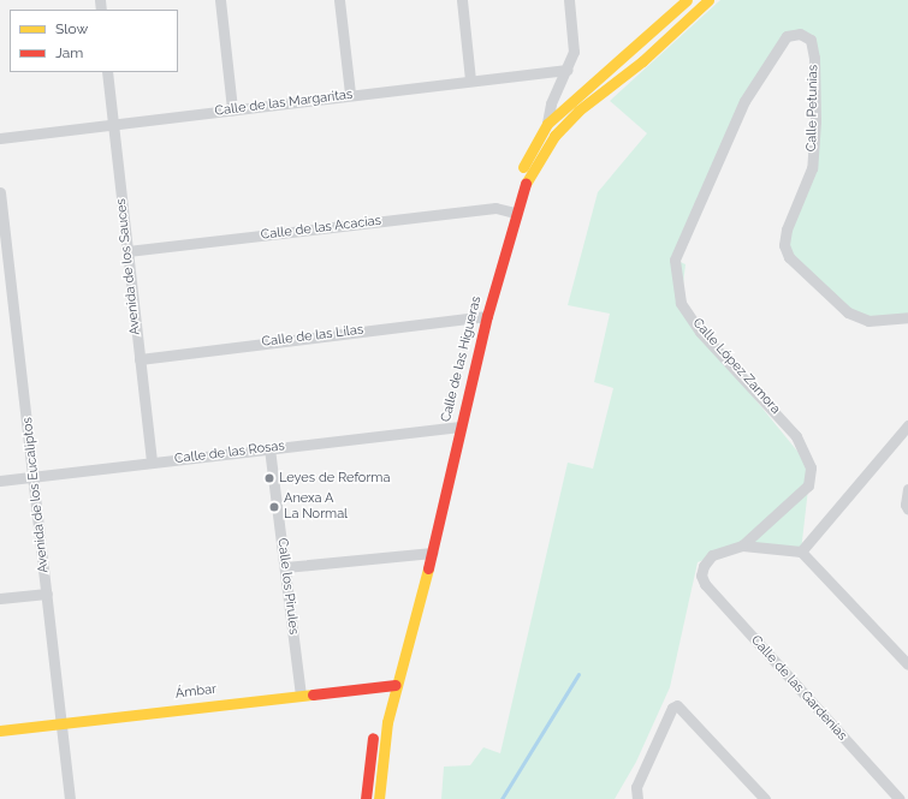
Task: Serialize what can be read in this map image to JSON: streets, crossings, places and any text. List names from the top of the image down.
{
  "streets": {
    "main road": ["Calle de las Higueras", "Ámbar"],
    "street": [
      "Calle de las Margaritas",
      "Calle Petunias",
      "Calle de las Acacias",
      "Avenida de los Sauces",
      "Calle de las Lilas",
      "Calle López Zamora",
      "Calle de las Rosas",
      "Avenida de los Eucaliptos",
      "Calle los Pirules",
      "Calle de las Gardenias"
    ]
  },
  "crossings": [
    ["Calle de las Margaritas", "Avenida de los Sauces"],
    ["Calle Petunias", "Calle López Zamora"],
    ["Calle de las Acacias", "Avenida de los Sauces"],
    ["Calle de las Acacias", "Calle de las Higueras"],
    ["Avenida de los Sauces", "Calle de las Lilas"],
    ["Avenida de los Sauces", "Calle de las Rosas"],
    ["Calle de las Lilas", "Calle de las Higueras"],
    ["Calle de las Higueras", "Calle de las Rosas"],
    ["Calle de las Higueras", "Ámbar"],
    ["Calle López Zamora", "Calle de las Gardenias"],
    ["Calle de las Rosas", "Avenida de los Eucaliptos"],
    ["Calle de las Rosas", "Calle los Pirules"],
    ["Avenida de los Eucaliptos", "Ámbar"],
    ["Calle los Pirules", "Ámbar"]
  ],
  "places": ["Leyes de Reforma", "Anexa A La Normal"],
  "legend": ["Slow", "Jam"]
}
